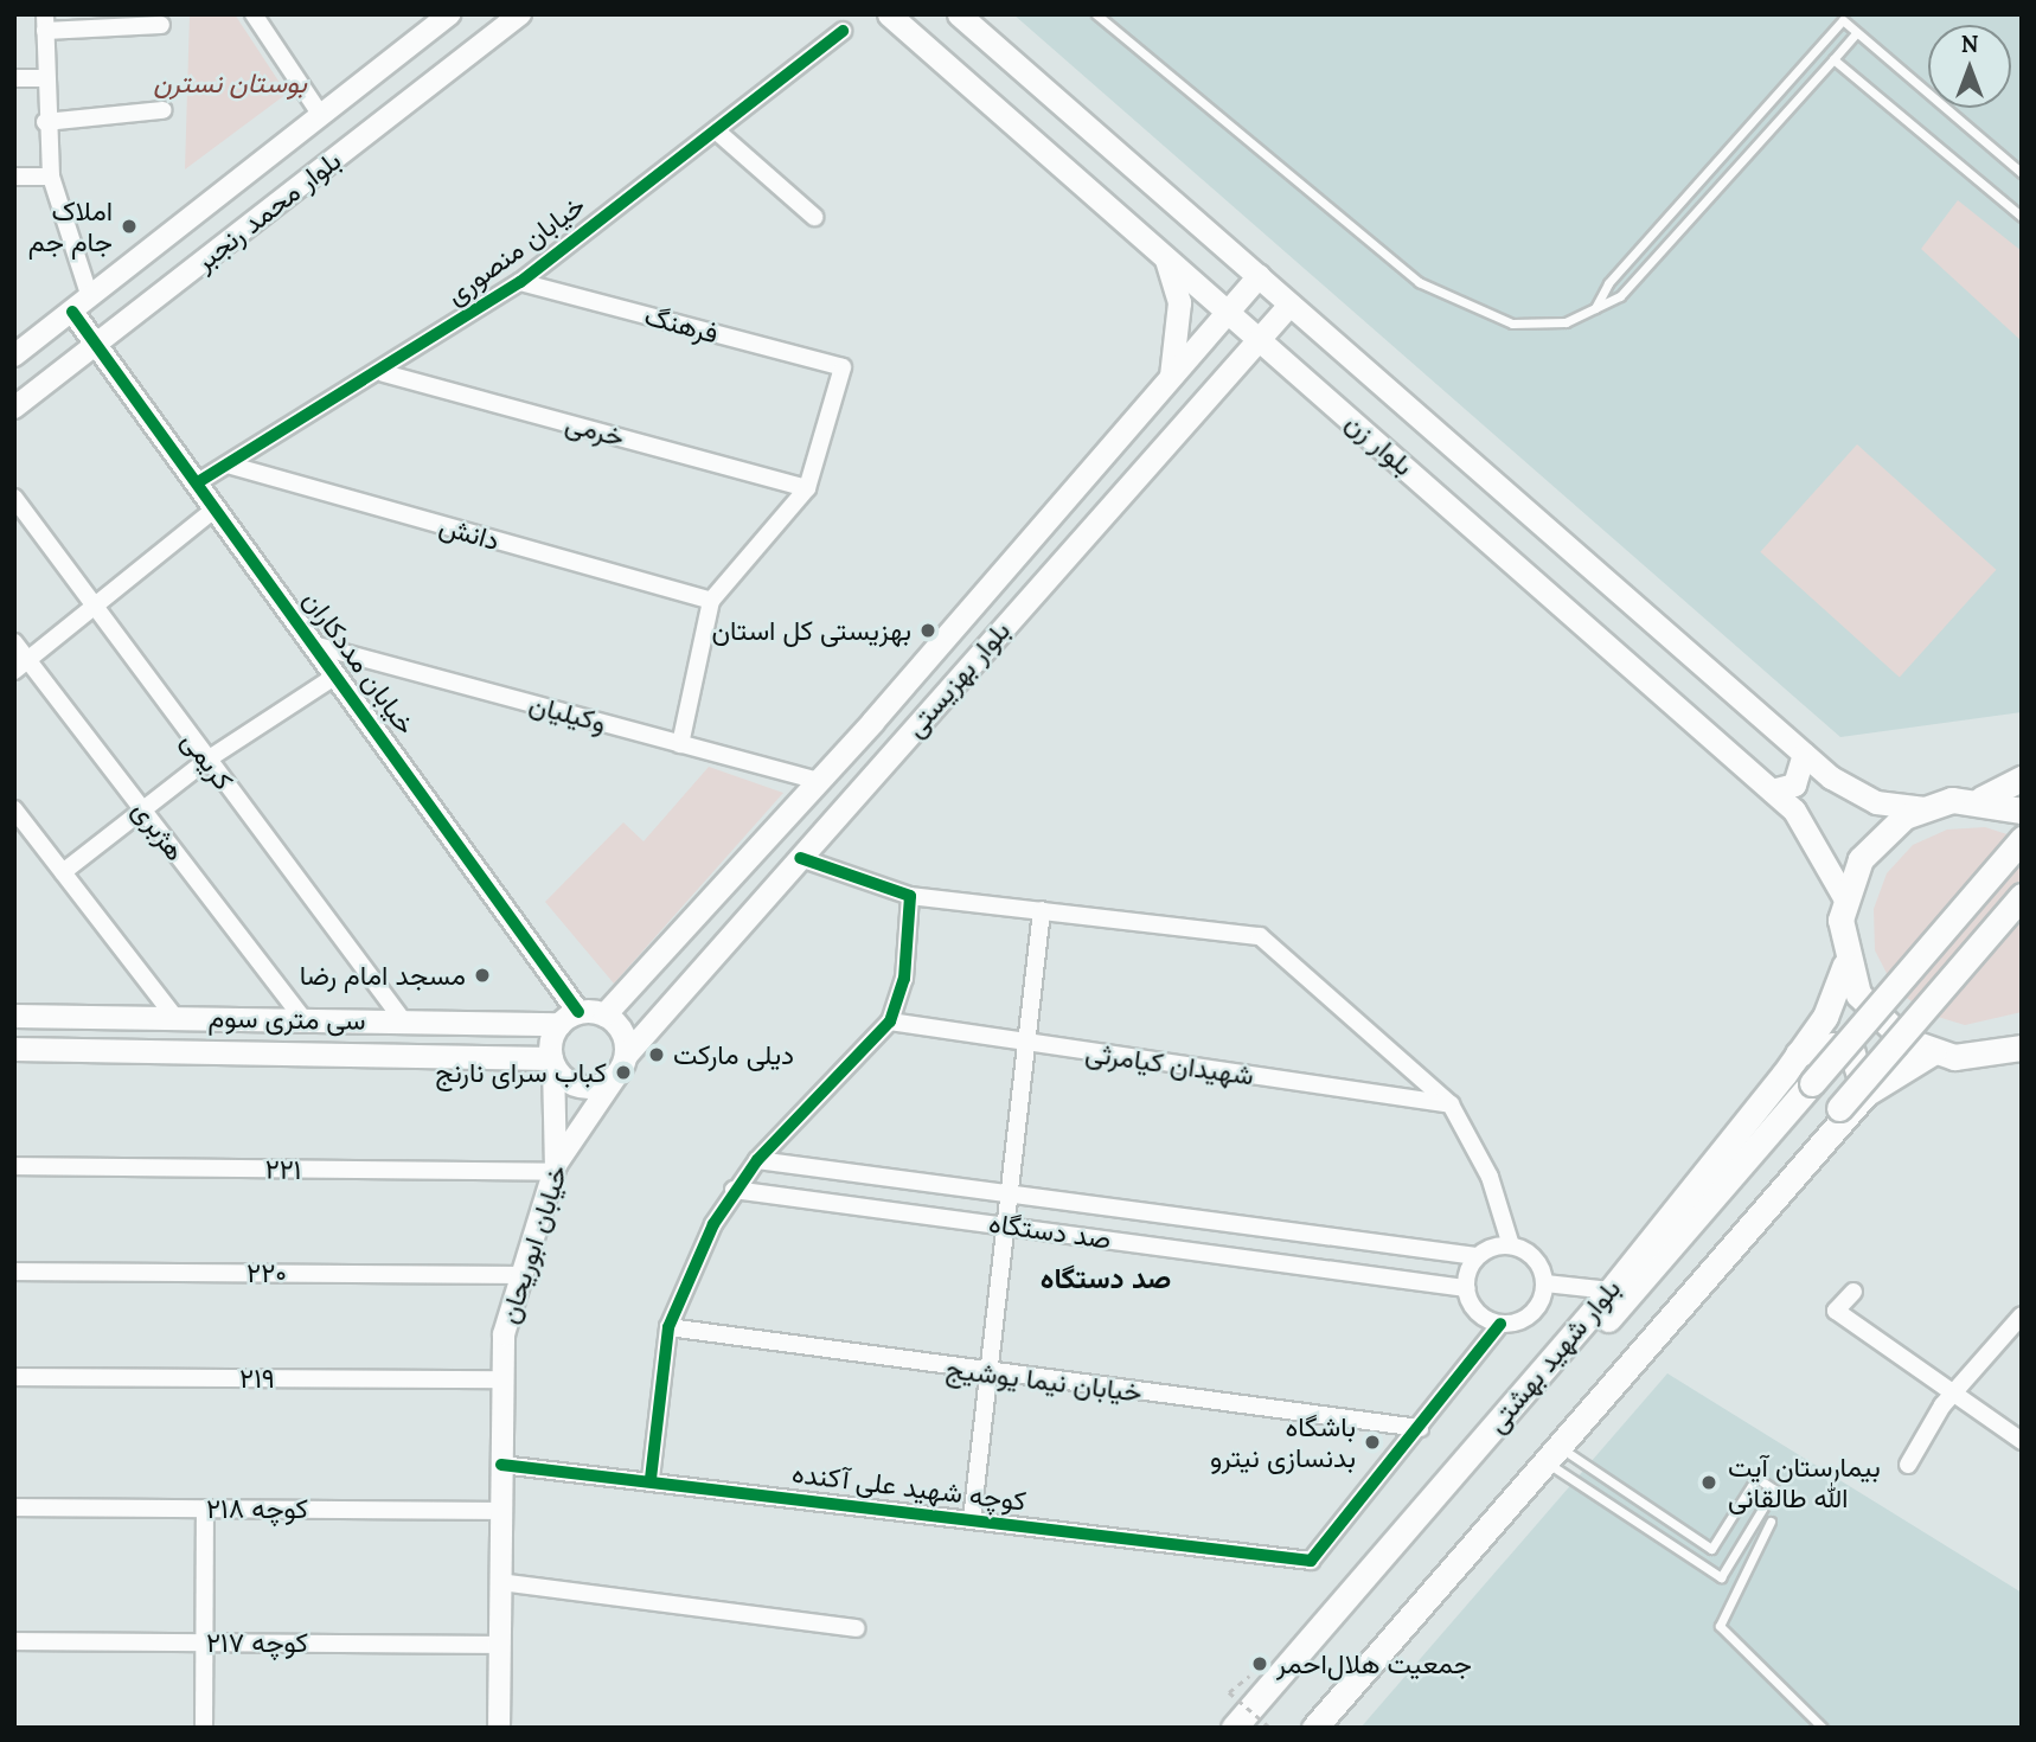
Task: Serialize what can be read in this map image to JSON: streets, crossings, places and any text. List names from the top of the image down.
{
  "streets": {
    "main road": [
      "بلوار زن",
      "بلوار بهزیستی",
      "سی متری سوم",
      "بلوار شهید بهشتی"
    ],
    "street": [
      "بلوار محمد رنجبر",
      "خیابان منصوری",
      "فرهنگ",
      "خرمی",
      "دانش",
      "خیابان مددکاران",
      "وکیلیان",
      "کریمی",
      "هژبری",
      "شهیدان کیامرثی",
      "۲۲۱",
      "صد دستگاه",
      "خیابان ابوریحان",
      "۲۲۰",
      "۲۱۹",
      "خیابان نیما یوشیج",
      "کوچه شهید علی آکنده",
      "کوچه ۲۱۸",
      "کوچه ۲۱۷"
    ]
  },
  "crossings": [
    ["بلوار محمد رنجبر", "خیابان مددکاران"],
    ["خیابان منصوری", "فرهنگ"],
    ["خیابان منصوری", "خرمی"],
    ["خیابان منصوری", "دانش"],
    ["خیابان منصوری", "خیابان مددکاران"],
    ["فرهنگ", "خرمی"],
    ["بلوار زن", "بلوار بهزیستی"],
    ["خیابان مددکاران", "بلوار بهزیستی"],
    ["خیابان مددکاران", "وکیلیان"],
    ["خیابان مددکاران", "سی متری سوم"],
    ["خیابان مددکاران", "خیابان ابوریحان"],
    ["بلوار بهزیستی", "وکیلیان"],
    ["بلوار بهزیستی", "سی متری سوم"],
    ["بلوار بهزیستی", "خیابان ابوریحان"],
    ["کریمی", "سی متری سوم"],
    ["هژبری", "سی متری سوم"],
    ["سی متری سوم", "خیابان ابوریحان"],
    ["۲۲۱", "خیابان ابوریحان"],
    ["خیابان ابوریحان", "۲۲۰"],
    ["خیابان ابوریحان", "۲۱۹"],
    ["خیابان ابوریحان", "کوچه شهید علی آکنده"],
    ["خیابان ابوریحان", "کوچه ۲۱۸"],
    ["خیابان ابوریحان", "کوچه ۲۱۷"],
    ["خیابان نیما یوشیج", "کوچه شهید علی آکنده"]
  ],
  "districts": ["صد دستگاه"],
  "parks": ["بوستان نسترن"],
  "places": [
    "املاک جام جم",
    "بهزیستی کل استان",
    "مسجد امام رضا",
    "دیلی مارکت",
    "کباب سرای نارنج",
    "باشگاه بدنسازی نیترو",
    "بیمارستان آیت الله طالقانی",
    "جمعیت هلال‌احمر"
  ],
  "north": "top"
}
